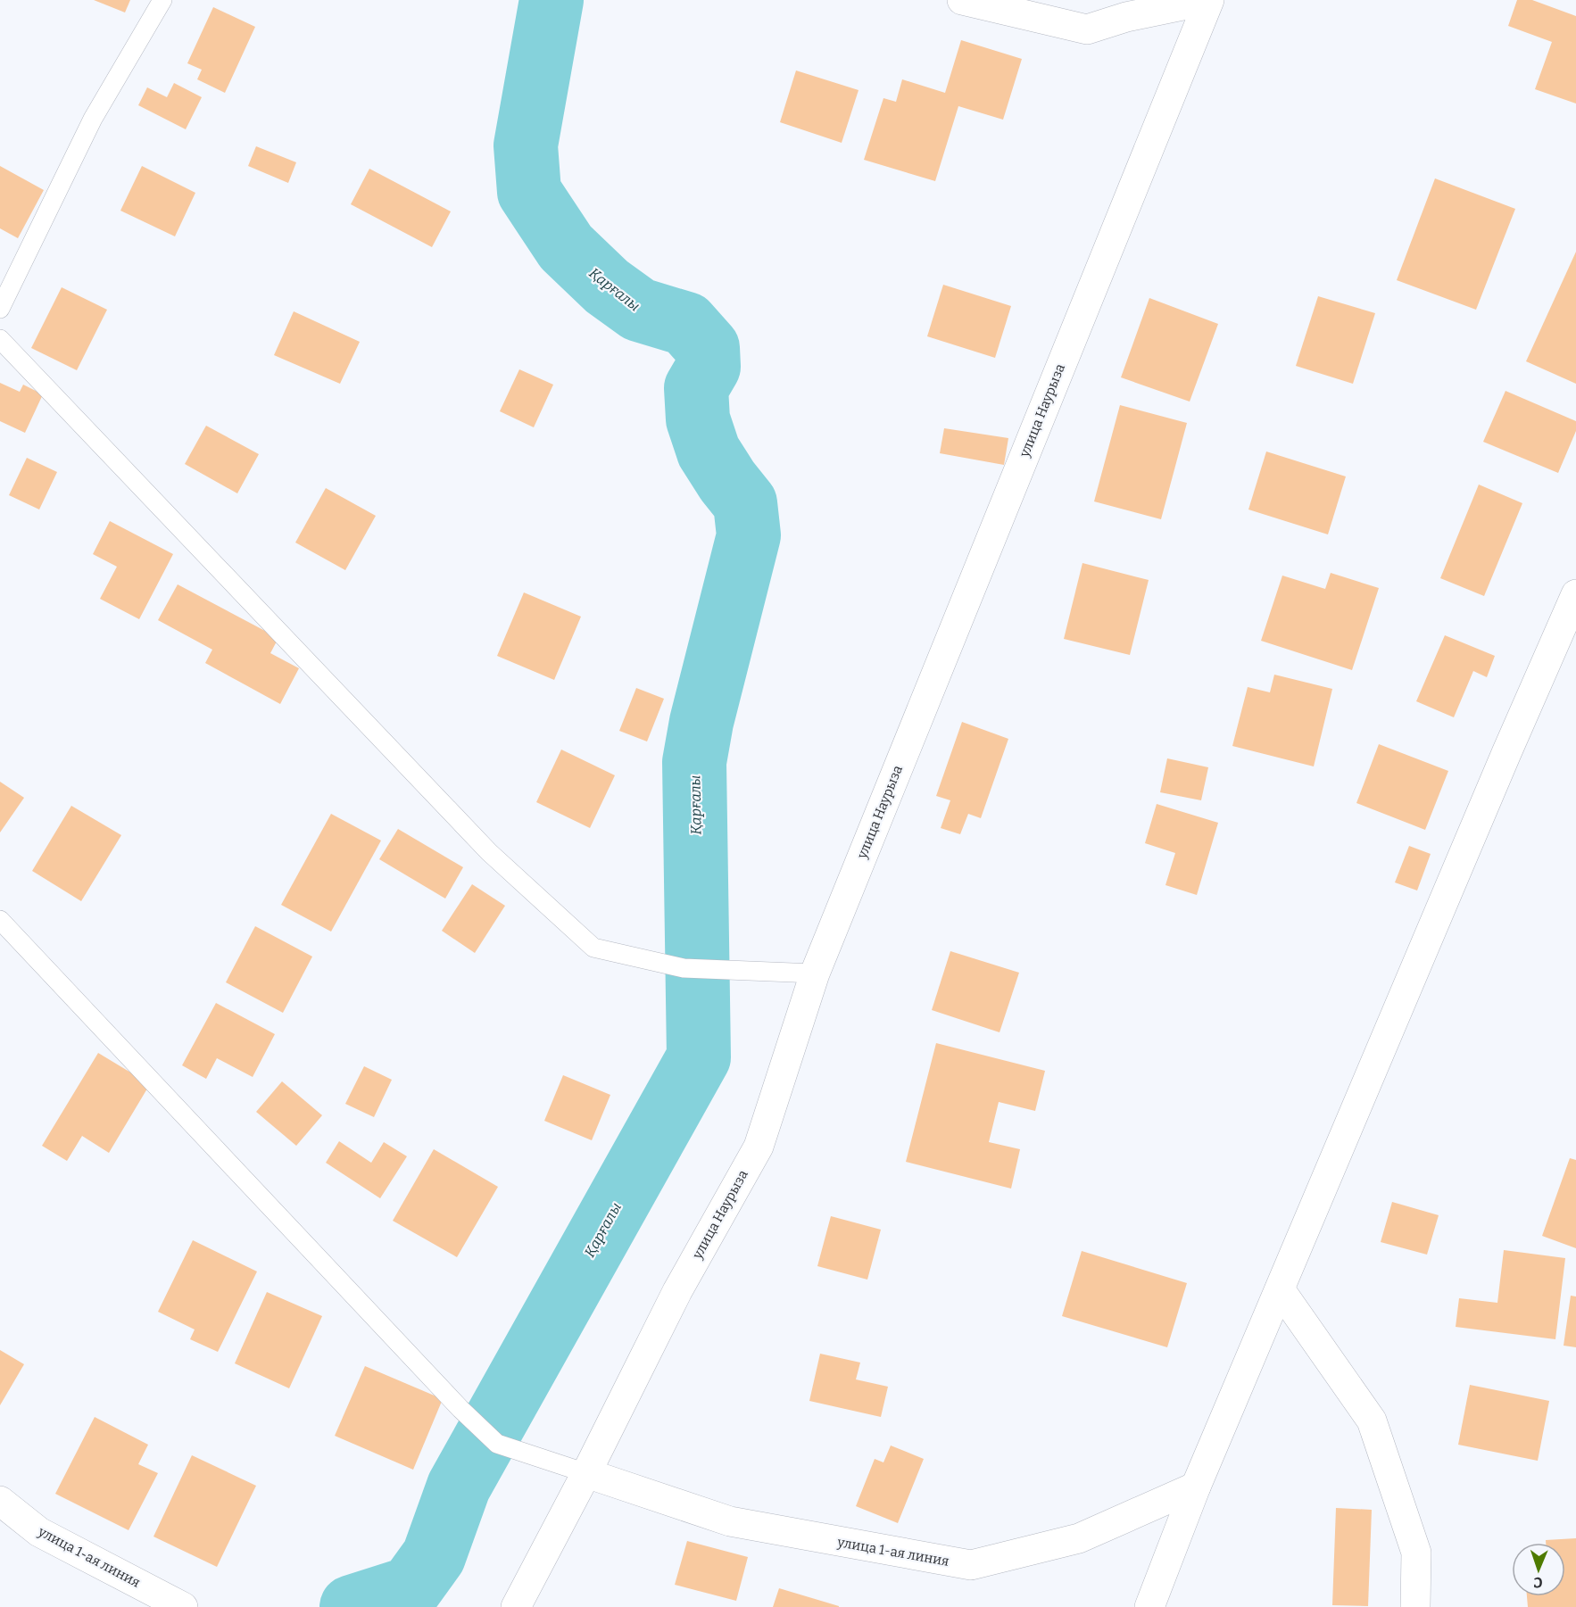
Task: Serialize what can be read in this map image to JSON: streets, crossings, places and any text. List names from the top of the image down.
{
  "streets": {
    "street": ["улица Наурыза", "улица 1-ая линия"]
  },
  "crossings": [
    ["улица Наурыза", "улица 1-ая линия"]
  ],
  "water": ["Қарғалы"],
  "north": "bottom"
}
